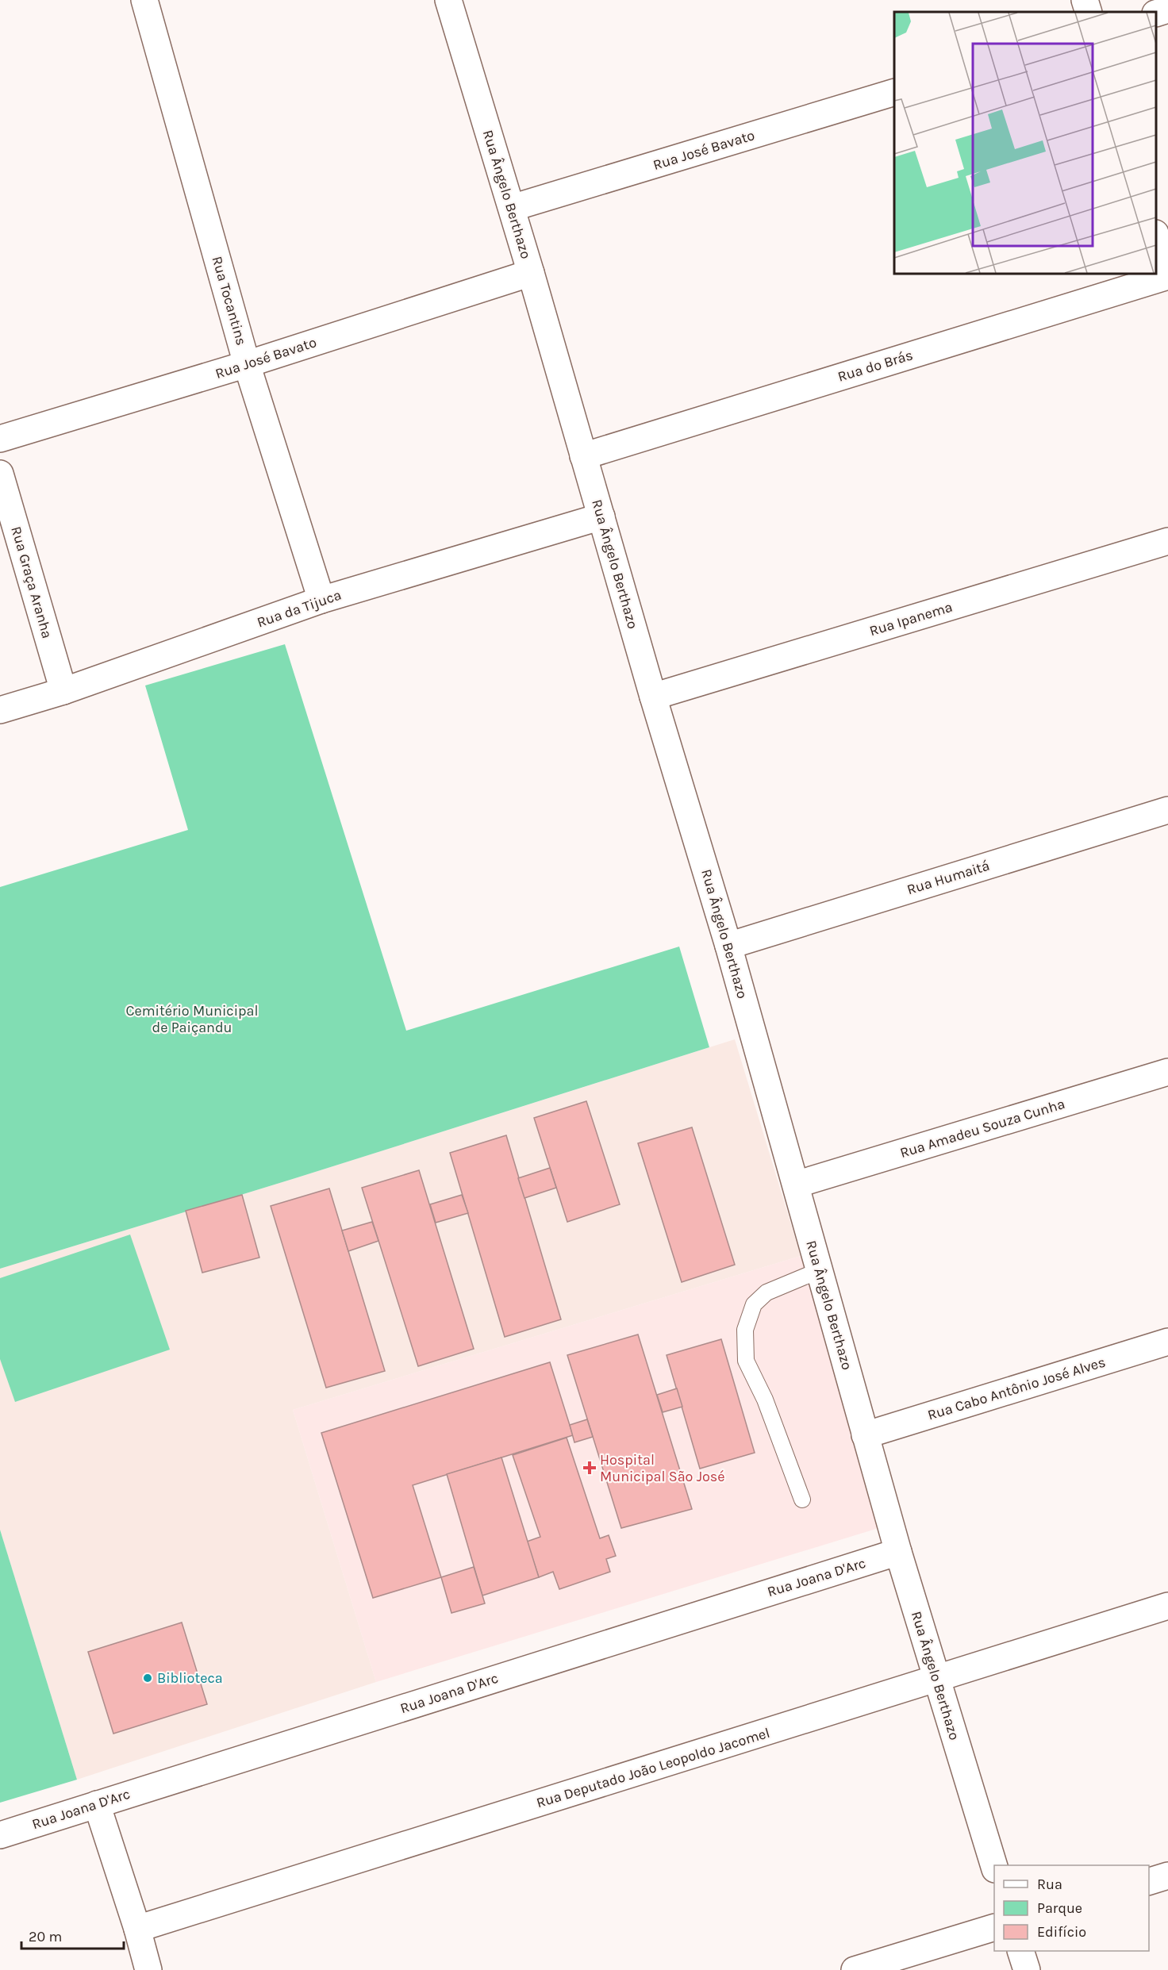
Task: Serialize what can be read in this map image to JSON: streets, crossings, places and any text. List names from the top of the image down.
{
  "streets": {
    "street": [
      "Rua José Bavato",
      "Rua Ângelo Berthazo",
      "Rua Tocantins",
      "Rua do Brás",
      "Rua Graça Aranha",
      "Rua da Tijuca",
      "Rua Ipanema",
      "Rua Humaitá",
      "Rua Amadeu Souza Cunha",
      "Rua Cabo Antônio José Alves",
      "Rua Joana D'Arc",
      "Rua Deputado João Leopoldo Jacomel"
    ]
  },
  "crossings": [
    ["Rua José Bavato", "Rua Ângelo Berthazo"],
    ["Rua José Bavato", "Rua Tocantins"],
    ["Rua Ângelo Berthazo", "Rua do Brás"],
    ["Rua Ângelo Berthazo", "Rua da Tijuca"],
    ["Rua Ângelo Berthazo", "Rua Ipanema"],
    ["Rua Ângelo Berthazo", "Rua Humaitá"],
    ["Rua Ângelo Berthazo", "Rua Amadeu Souza Cunha"],
    ["Rua Ângelo Berthazo", "Rua Cabo Antônio José Alves"],
    ["Rua Ângelo Berthazo", "Rua Joana D'Arc"],
    ["Rua Ângelo Berthazo", "Rua Deputado João Leopoldo Jacomel"],
    ["Rua Tocantins", "Rua da Tijuca"],
    ["Rua Graça Aranha", "Rua da Tijuca"]
  ],
  "parks": ["Cemitério Municipal de Paiçandu"],
  "places": {
    "health": ["Hospital Municipal São José"],
    "other": ["Biblioteca"]
  },
  "legend": ["Rua", "Parque", "Edifício"],
  "scale_bar": "20 m"
}
